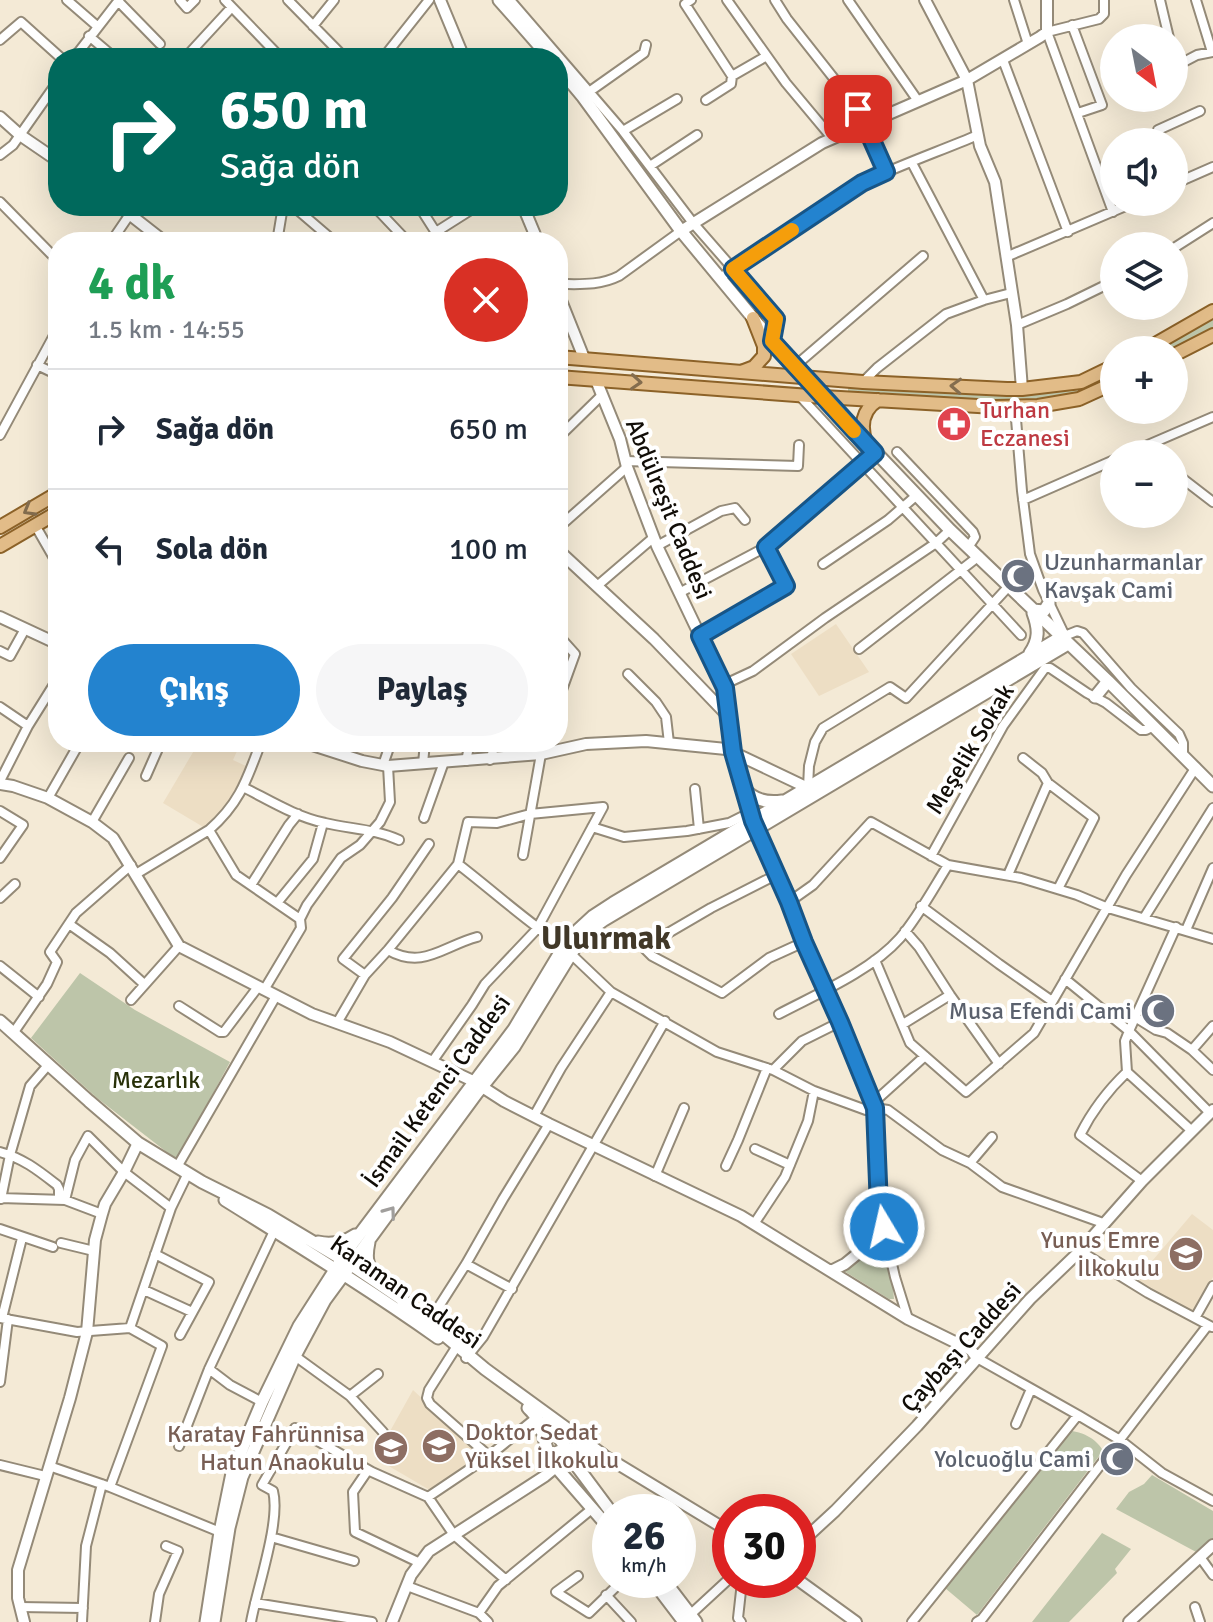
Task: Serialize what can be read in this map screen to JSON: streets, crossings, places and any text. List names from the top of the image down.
{
  "streets": {
    "main road": ["İsmail Ketenci Caddesi", "Karaman Caddesi"],
    "street": ["Abdülreşit Caddesi", "Meşelik Sokak", "Çaybaşı Caddesi"]
  },
  "crossings": [
    ["Abdülreşit Caddesi", "İsmail Ketenci Caddesi"],
    ["İsmail Ketenci Caddesi", "Karaman Caddesi"]
  ],
  "districts": ["Uluırmak"],
  "parks": ["Mezarlık"],
  "places": {
    "pharmacy": ["Turhan Eczanesi"],
    "mosque": ["Uzunharmanlar Kavşak Cami", "Musa Efendi Cami", "Yolcuoğlu Cami"],
    "school or university": ["Yunus Emre İlkokulu", "Doktor Sedat Yüksel İlkokulu", "Karatay Fahrünnisa Hatun Anaokulu"]
  },
  "north": "bottom right",
  "page": {
    "map_buttons": ["+", "−"],
    "turn": ["650 m", "Sağa dön"],
    "heading": ["4 dk", "1.5 km · 14:55"],
    "list": [
      {
        "name": "Sağa dön",
        "value": "650 m"
      },
      {
        "name": "Sola dön",
        "value": "100 m"
      }
    ],
    "buttons": ["Çıkış", "Paylaş"],
    "speed": "26 km/h",
    "limit": "30"
  }
}
